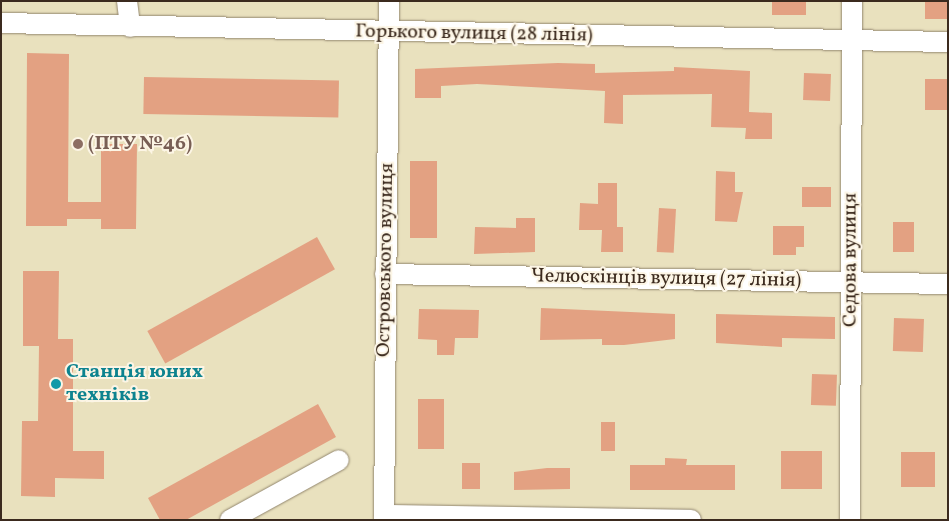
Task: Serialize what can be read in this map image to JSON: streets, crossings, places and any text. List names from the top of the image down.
{
  "streets": {
    "street": [
      "Горького вулиця (28 лiнiя)",
      "Островського вулиця",
      "Седова вулиця",
      "Челюскінців вулиця (27 лiнiя)"
    ]
  },
  "crossings": [
    ["Горького вулиця (28 лiнiя)", "Островського вулиця"],
    ["Горького вулиця (28 лiнiя)", "Седова вулиця"],
    ["Островського вулиця", "Челюскінців вулиця (27 лiнiя)"],
    ["Седова вулиця", "Челюскінців вулиця (27 лiнiя)"]
  ],
  "places": ["(ПТУ №46)", "Станція юних техніків"]
}
